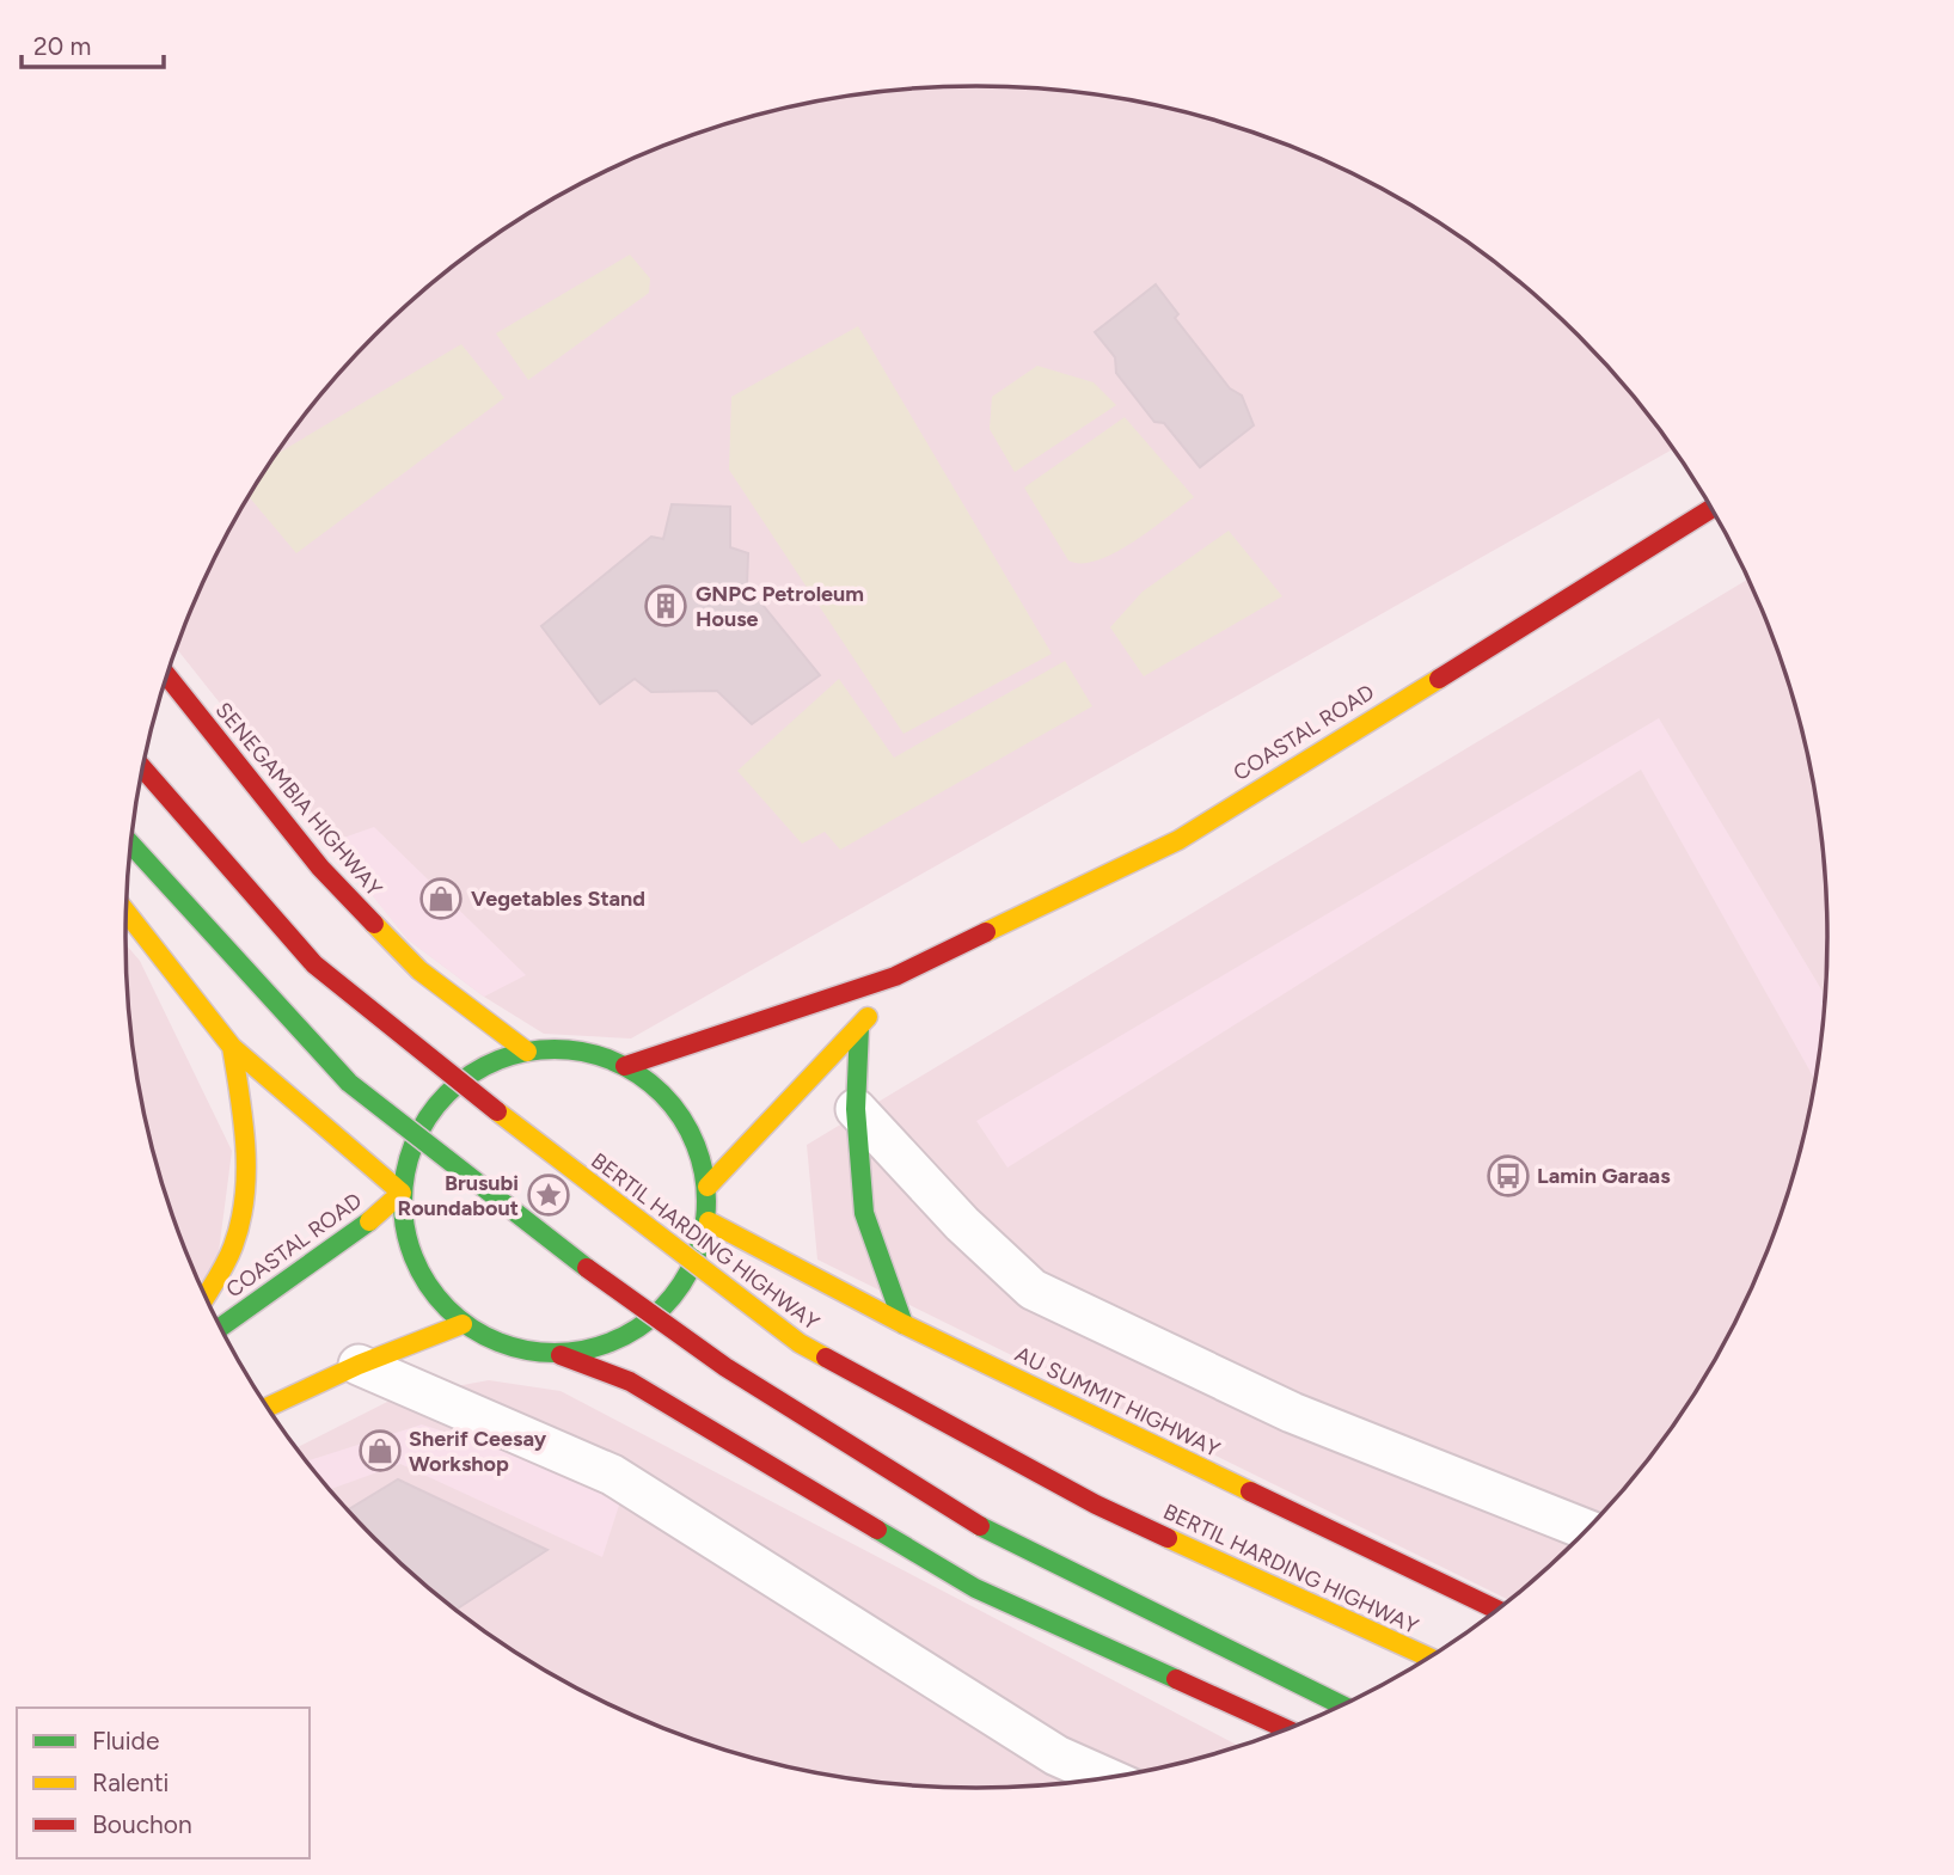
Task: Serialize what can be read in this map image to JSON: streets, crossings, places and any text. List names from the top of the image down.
{
  "streets": {
    "main road": [
      "COASTAL ROAD",
      "SENEGAMBIA HIGHWAY",
      "BERTIL HARDING HIGHWAY",
      "AU SUMMIT HIGHWAY"
    ]
  },
  "places": {
    "building": ["GNPC Petroleum House"],
    "shop": ["Vegetables Stand", "Sherif Ceesay Workshop"],
    "bus stop": ["Lamin Garaas"],
    "place": ["Brusubi Roundabout"]
  },
  "legend": ["Fluide", "Ralenti", "Bouchon"],
  "scale_bar": "20 m"
}
